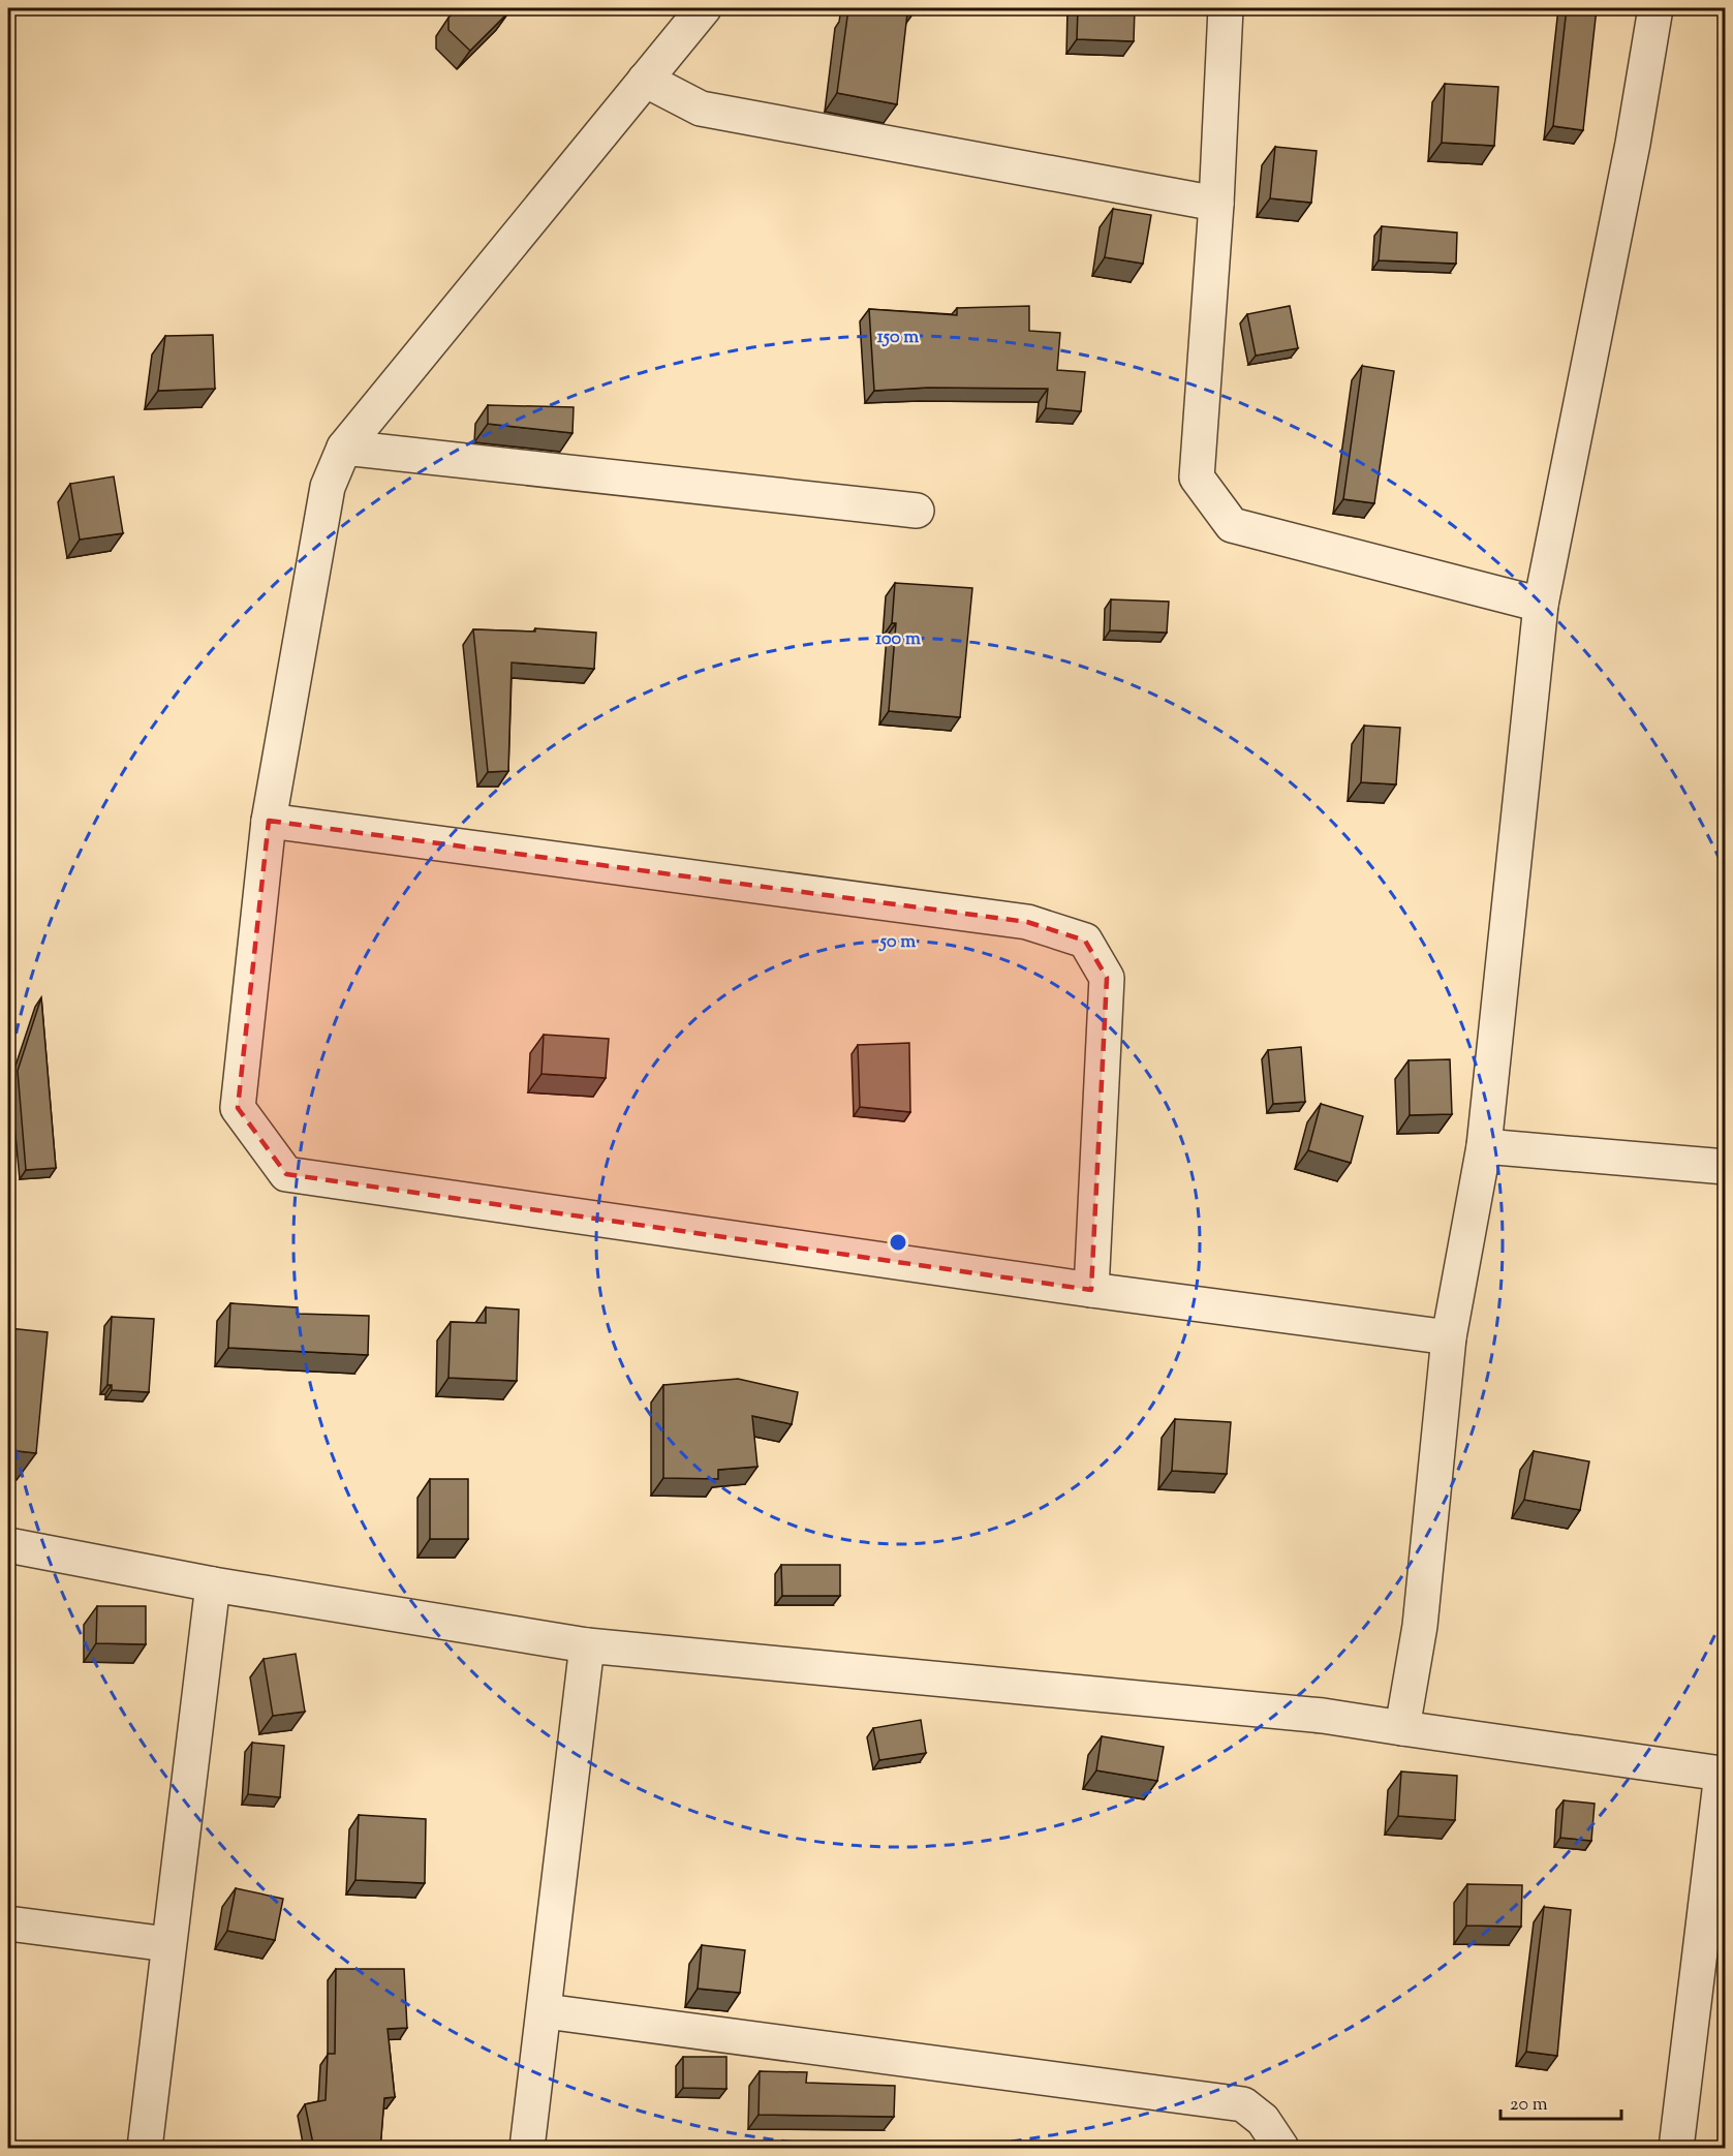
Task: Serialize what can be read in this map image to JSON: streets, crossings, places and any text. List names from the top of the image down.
{
  "scale_bar": "20 m",
  "rings": ["150 m", "100 m", "50 m"]
}
